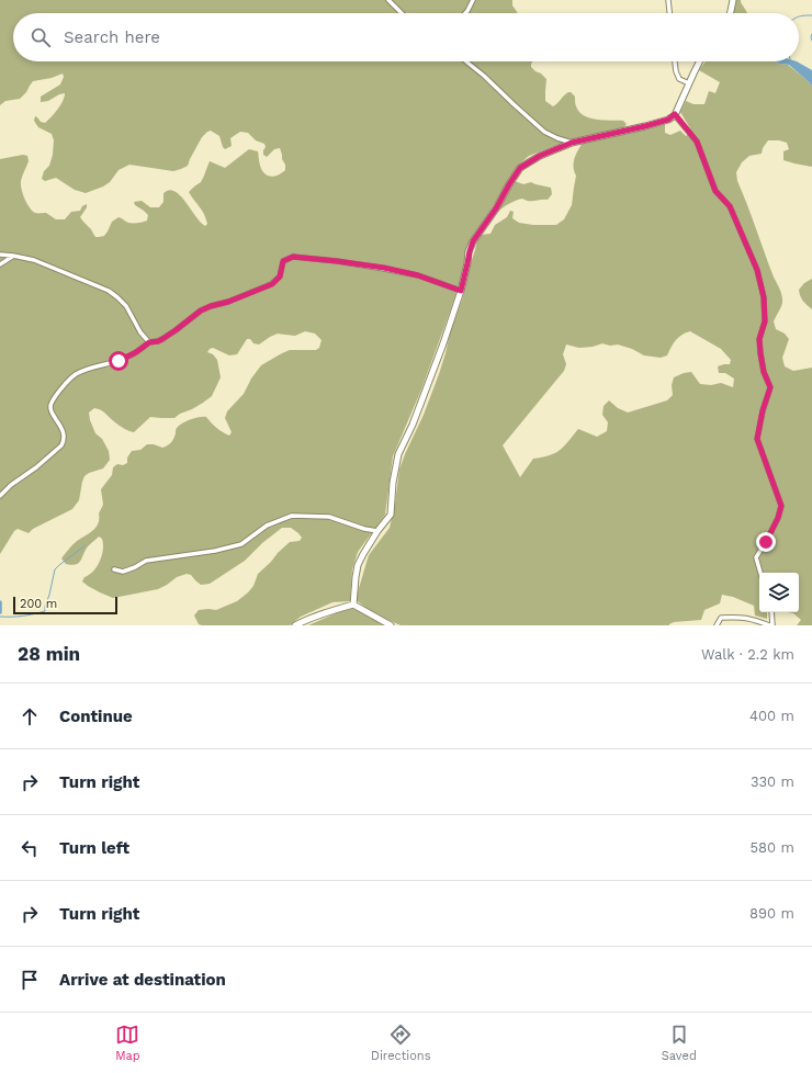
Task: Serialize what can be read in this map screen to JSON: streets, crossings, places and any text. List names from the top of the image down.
{
  "scale_bar": "200 m",
  "page": {
    "search": "Search here",
    "scale": "200 m",
    "heading": ["28 min", "Walk · 2.2 km"],
    "list": [
      ["Continue", "400 m"],
      ["Turn right", "330 m"],
      ["Turn left", "580 m"],
      ["Turn right", "890 m"],
      "Arrive at destination"
    ],
    "nav": ["Map", "Directions", "Saved"]
  }
}
